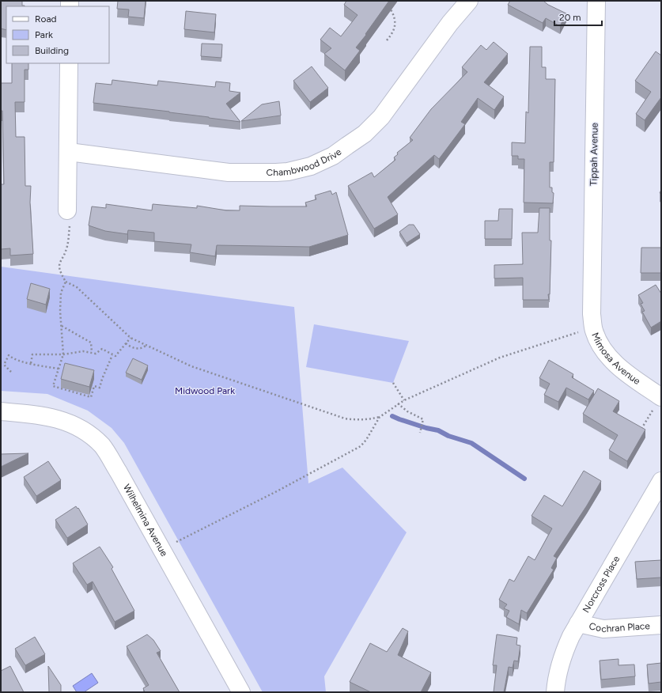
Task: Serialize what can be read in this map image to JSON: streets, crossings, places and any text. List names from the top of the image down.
{
  "streets": {
    "street": [
      "Tippah Avenue",
      "Chambwood Drive",
      "Mimosa Avenue",
      "Wilhelmina Avenue",
      "Norcross Place",
      "Cochran Place"
    ]
  },
  "crossings": [
    ["Tippah Avenue", "Mimosa Avenue"],
    ["Norcross Place", "Cochran Place"]
  ],
  "parks": ["Midwood Park"],
  "legend": ["Road", "Park", "Building"],
  "scale_bar": "20 m"
}
